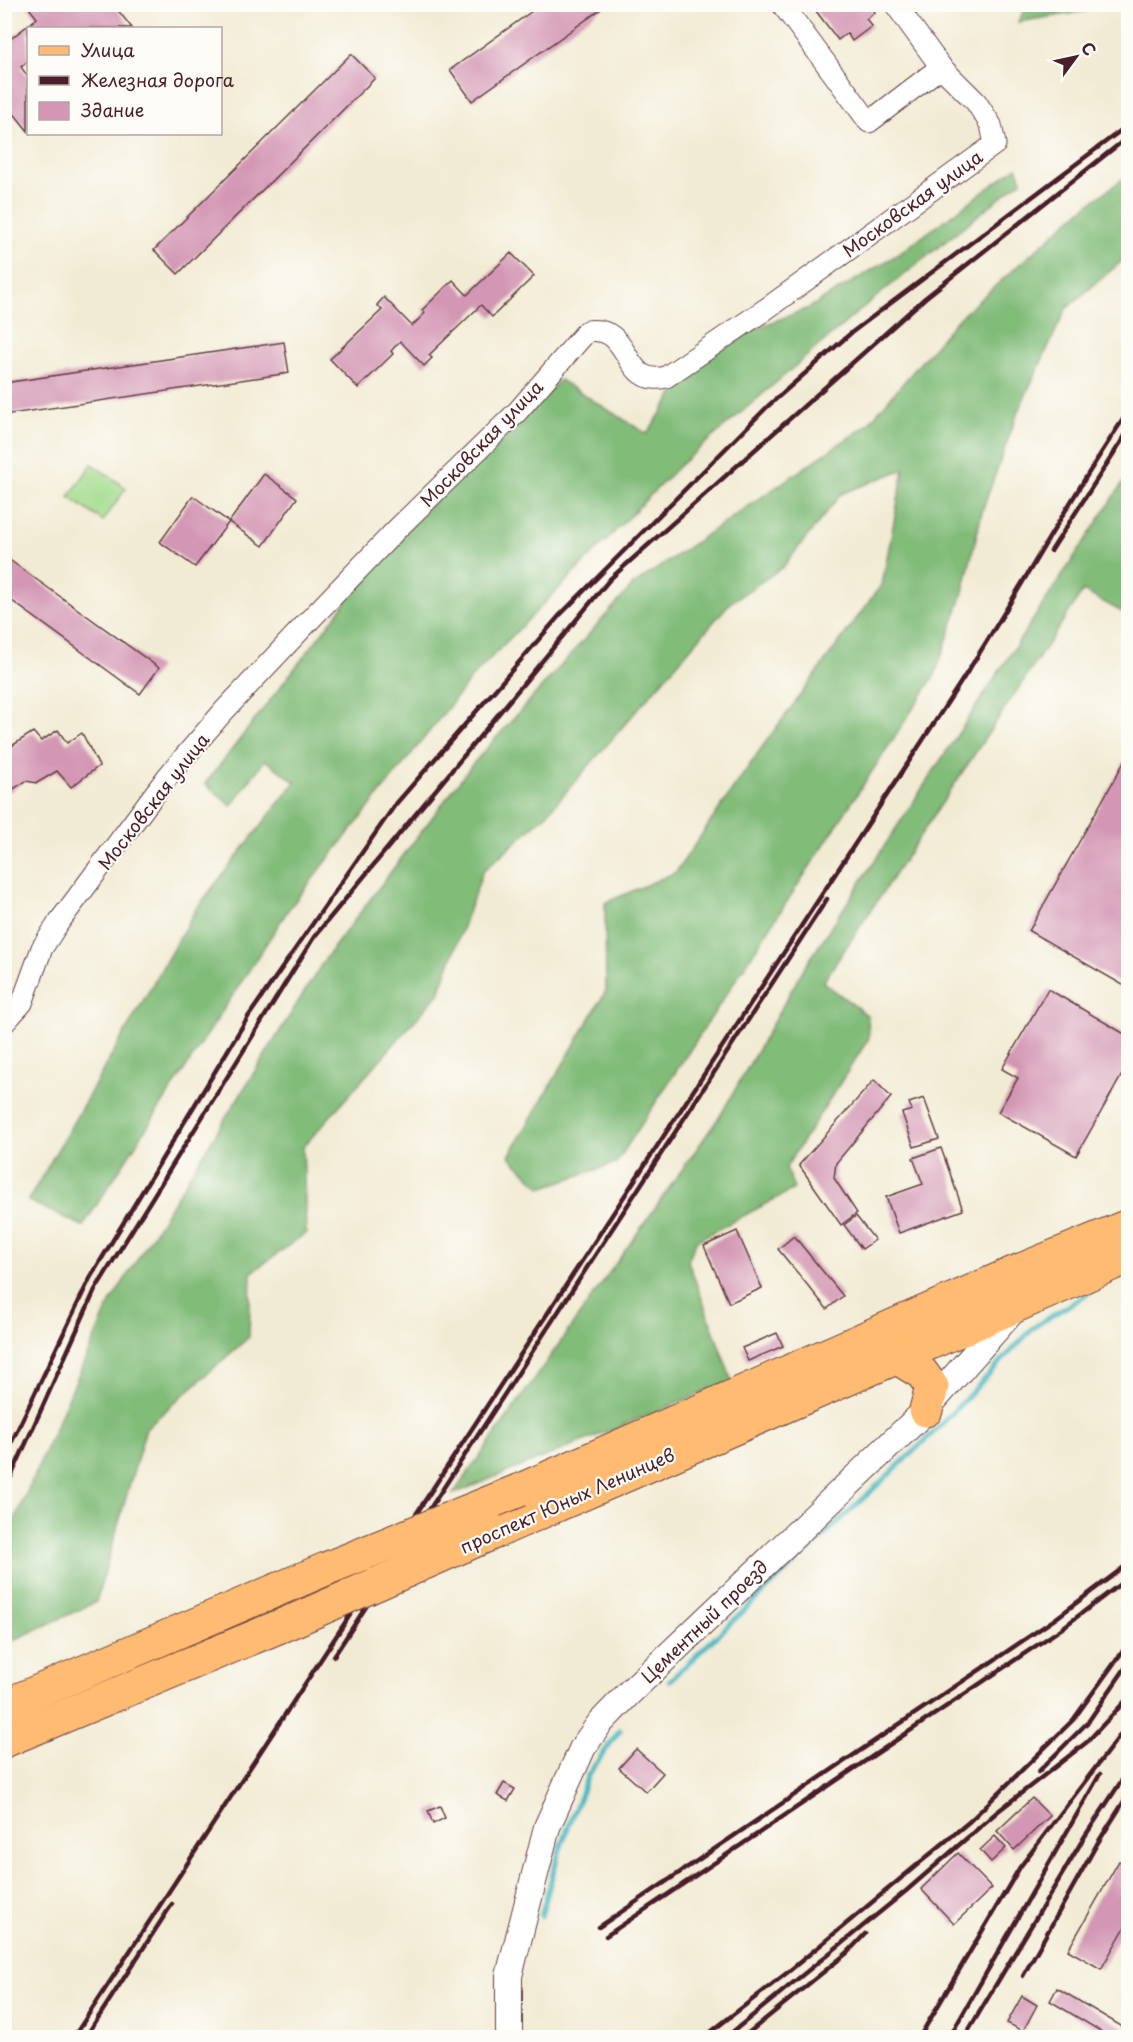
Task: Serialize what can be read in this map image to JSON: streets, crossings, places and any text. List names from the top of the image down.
{
  "streets": {
    "main road": ["проспект Юных Ленинцев"],
    "street": ["Московская улица", "Цементный проезд"]
  },
  "crossings": [
    ["проспект Юных Ленинцев", "Цементный проезд"]
  ],
  "legend": ["Улица", "Железная дорога", "Здание"],
  "north": "top right"
}
